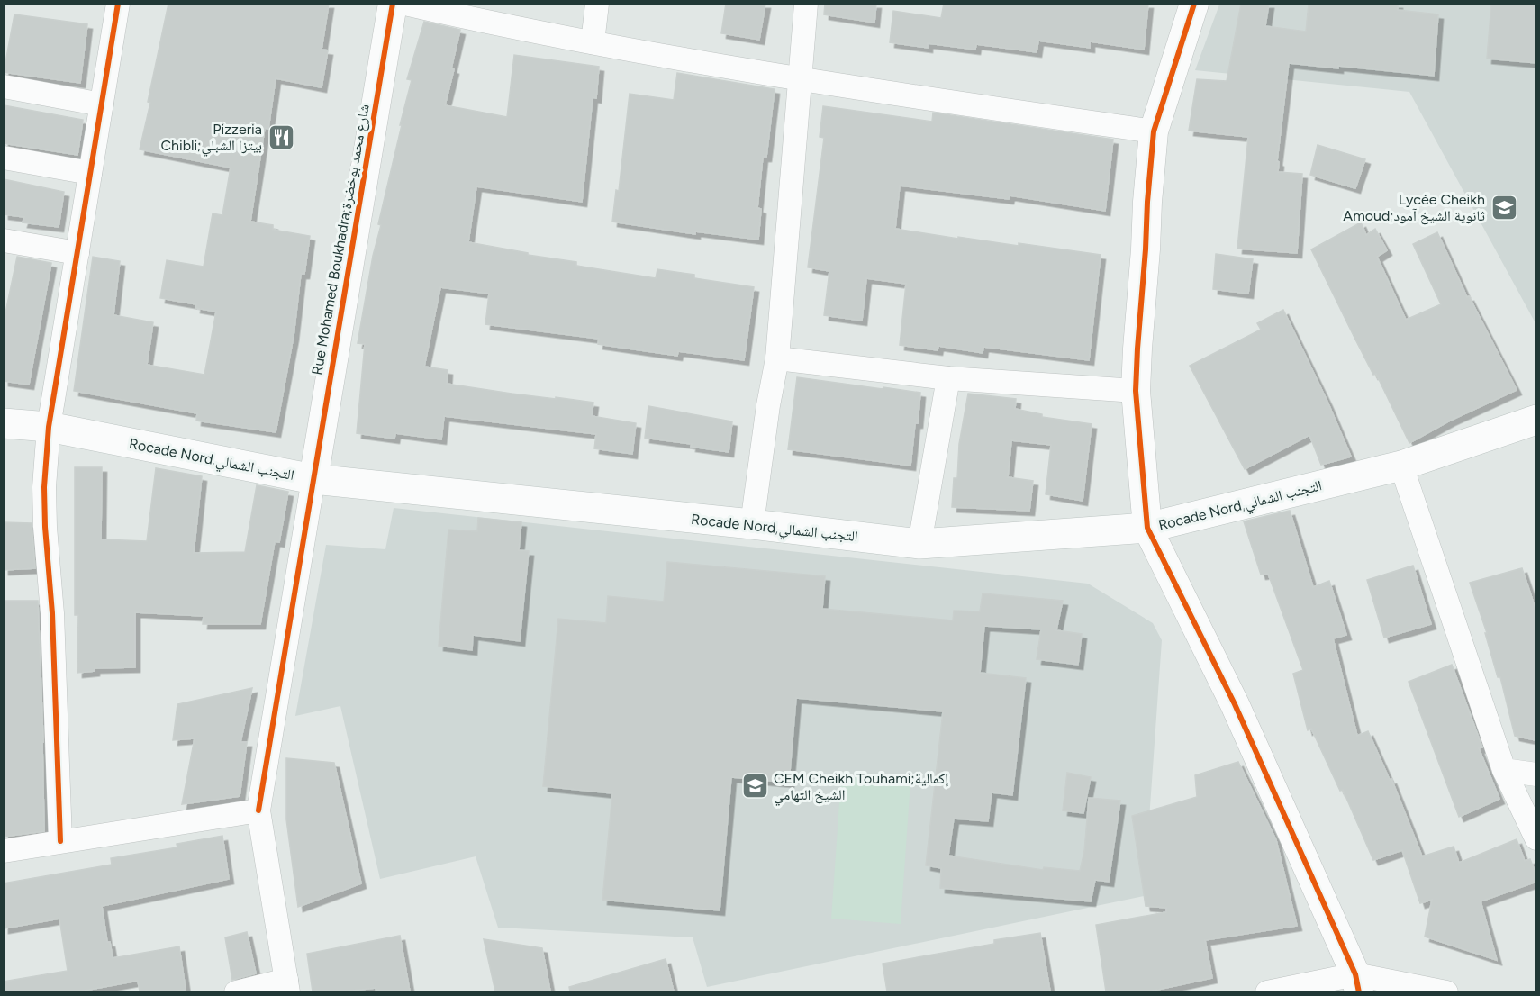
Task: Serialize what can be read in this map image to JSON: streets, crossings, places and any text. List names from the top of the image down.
{
  "streets": {
    "main road": ["Rocade Nord,التجنب الشمالي"],
    "street": ["Rue Mohamed Boukhadra;شارع محمد بوخضرة"]
  },
  "crossings": [
    ["Rue Mohamed Boukhadra;شارع محمد بوخضرة", "Rocade Nord,التجنب الشمالي"]
  ],
  "places": {
    "restaurant": ["Pizzeria Chibli;بيتزا الشبلي"],
    "school or university": ["Lycée Cheikh Amoud;ثانوية الشيخ آمود", "CEM Cheikh Touhami;إكمالية الشيخ التهامي"]
  }
}
